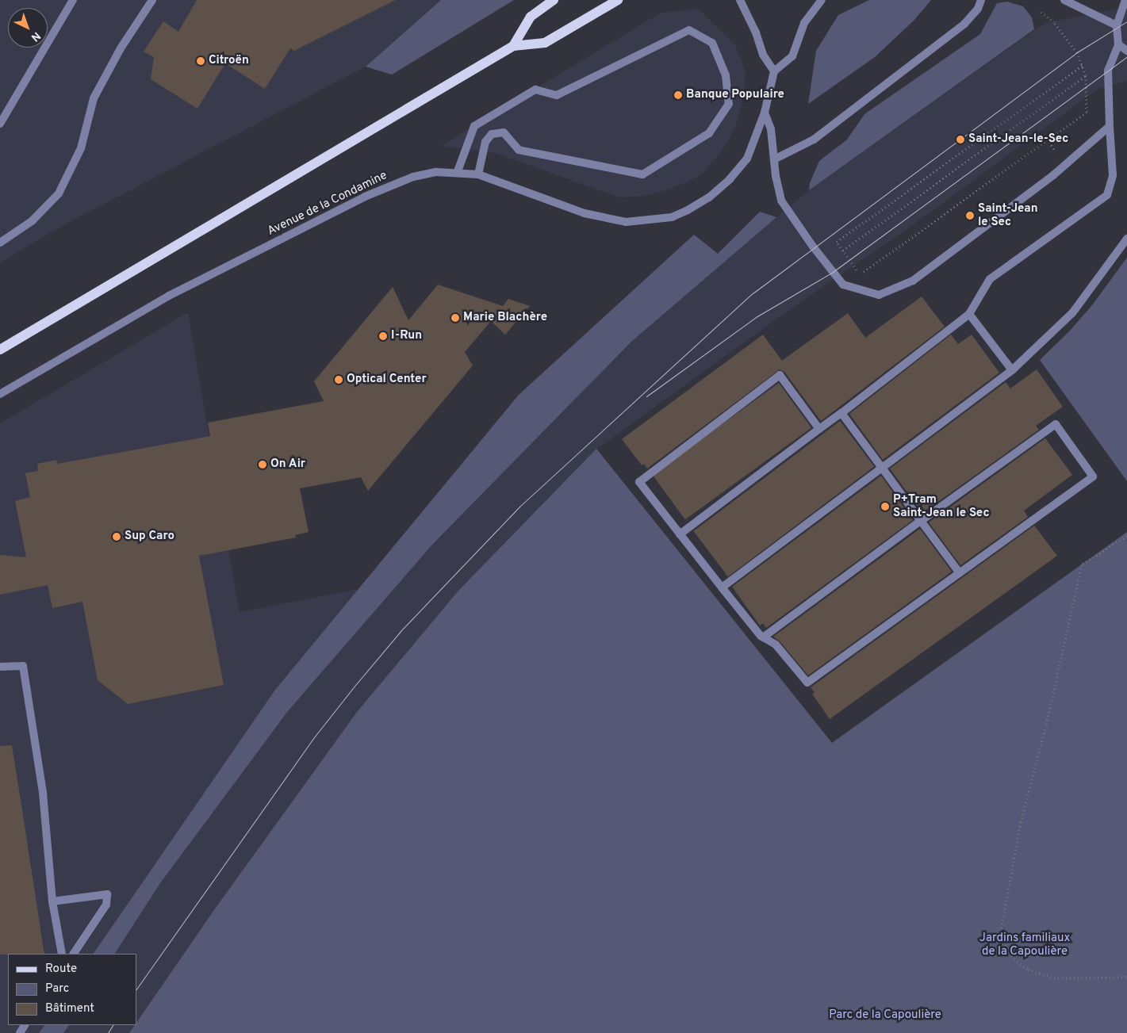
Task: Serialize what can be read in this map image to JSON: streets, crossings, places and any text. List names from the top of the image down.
{
  "streets": {
    "street": ["Avenue de la Condamine"]
  },
  "parks": ["Jardins familiaux de la Capoulière", "Parc de la Capoulière"],
  "places": [
    "Citroën",
    "Banque Populaire",
    "Saint-Jean-le-Sec",
    "Saint-Jean le Sec",
    "Marie Blachère",
    "I-Run",
    "Optical Center",
    "On Air",
    "P+Tram Saint-Jean le Sec",
    "Sup Caro"
  ],
  "legend": ["Route", "Parc", "Bâtiment"],
  "north": "bottom right"
}
